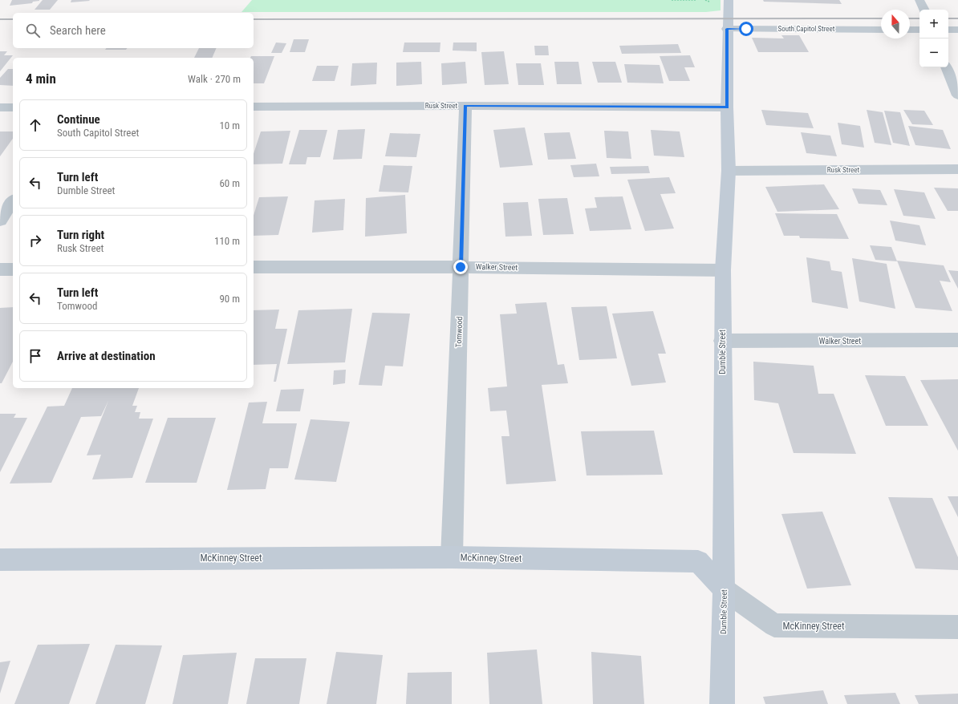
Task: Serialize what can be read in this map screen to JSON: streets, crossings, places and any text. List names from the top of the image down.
{
  "streets": {
    "street": [
      "South Capitol Street",
      "Rusk Street",
      "Walker Street",
      "Tomwood",
      "Dumble Street",
      "McKinney Street"
    ]
  },
  "crossings": [
    ["South Capitol Street", "Dumble Street"],
    ["Rusk Street", "Tomwood"],
    ["Rusk Street", "Dumble Street"],
    ["Walker Street", "Tomwood"],
    ["Walker Street", "Dumble Street"],
    ["Tomwood", "McKinney Street"],
    ["Dumble Street", "McKinney Street"]
  ],
  "north": "top",
  "page": {
    "map_buttons": ["+", "−"],
    "search": "Search here",
    "heading": ["4 min", "Walk · 270 m"],
    "list": [
      ["Continue", "South Capitol Street", "10 m"],
      ["Turn left", "Dumble Street", "60 m"],
      ["Turn right", "Rusk Street", "110 m"],
      ["Turn left", "Tomwood", "90 m"],
      "Arrive at destination"
    ]
  }
}
